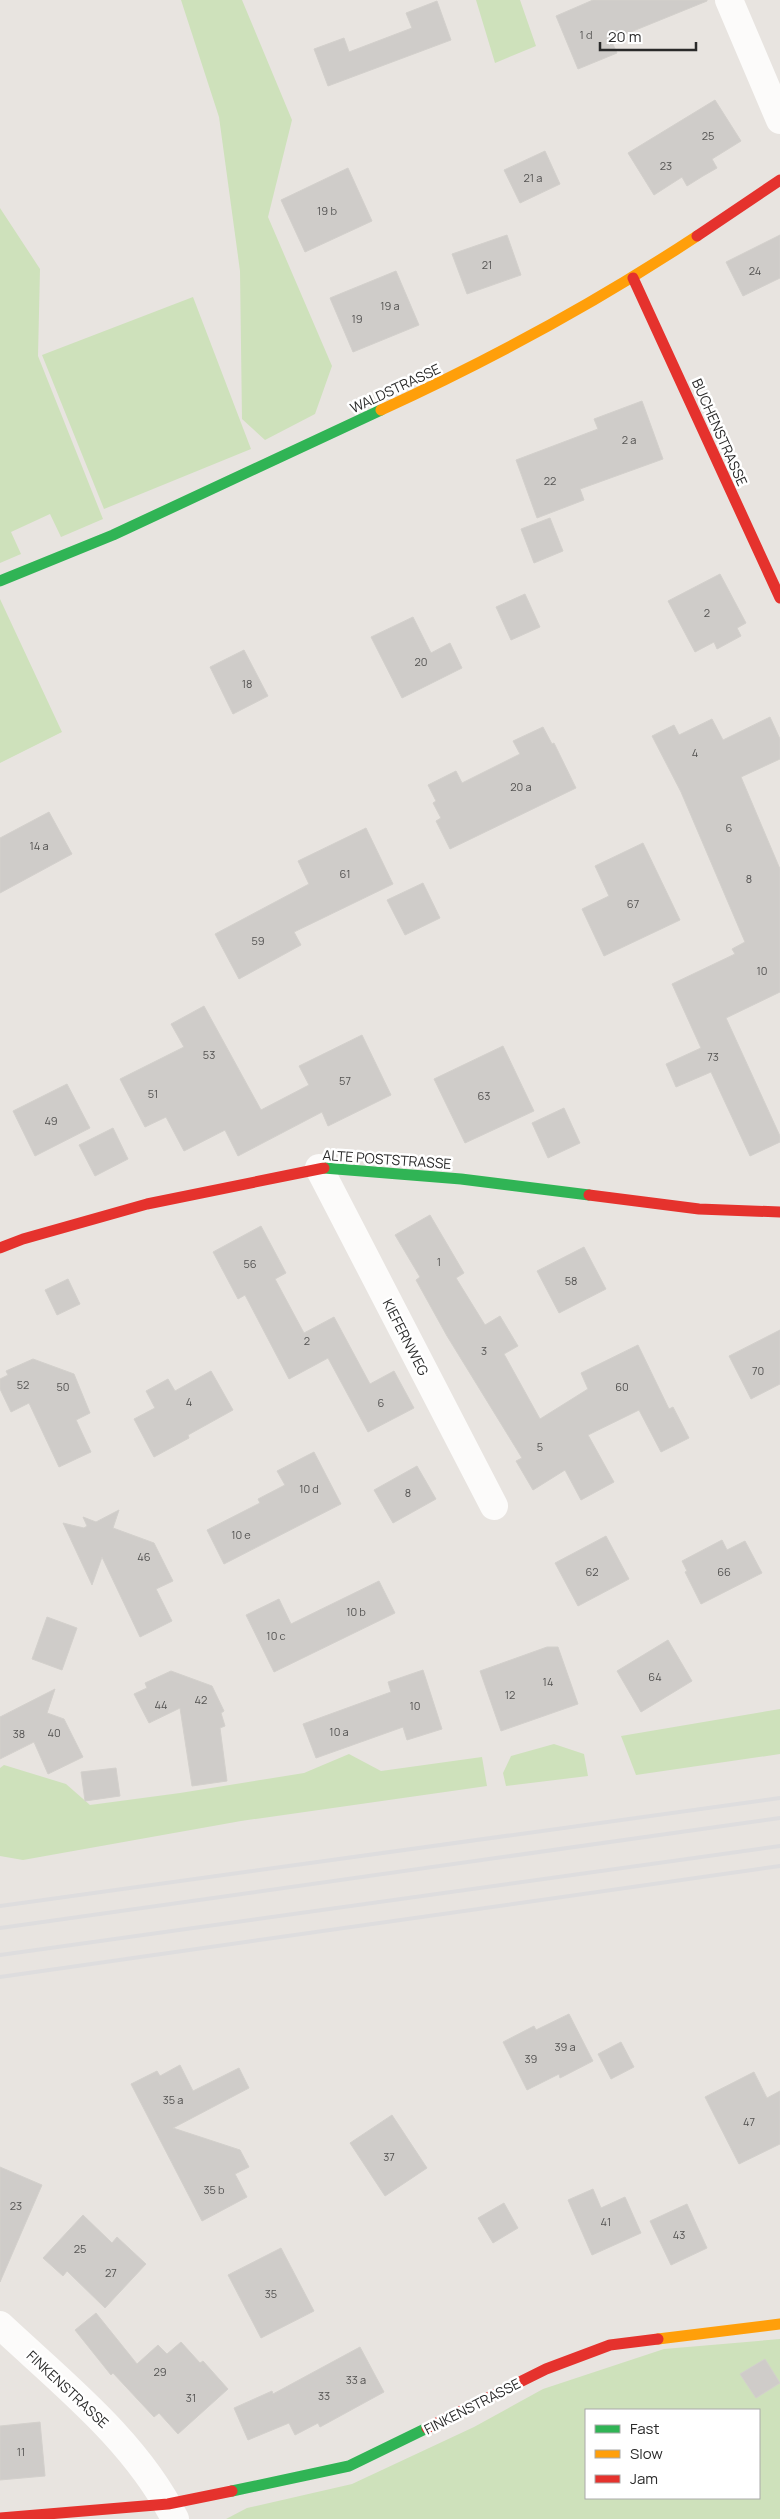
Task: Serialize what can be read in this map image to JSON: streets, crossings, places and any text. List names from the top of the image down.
{
  "streets": {
    "street": [
      "WALDSTRASSE",
      "BUCHENSTRASSE",
      "ALTE POSTSTRASSE",
      "KIEFERNWEG",
      "FINKENSTRASSE"
    ]
  },
  "crossings": [
    ["WALDSTRASSE", "BUCHENSTRASSE"],
    ["ALTE POSTSTRASSE", "KIEFERNWEG"]
  ],
  "house_numbers": [
    "1 d",
    "25",
    "23",
    "21 a",
    "19 b",
    "21",
    "24",
    "19 a",
    "19",
    "2 a",
    "22",
    "2",
    "20",
    "18",
    "4",
    "20 a",
    "6",
    "14 a",
    "61",
    "8",
    "67",
    "59",
    "10",
    "53",
    "73",
    "57",
    "51",
    "63",
    "49",
    "1",
    "56",
    "58",
    "2",
    "3",
    "70",
    "52",
    "50",
    "60",
    "4",
    "6",
    "5",
    "10 d",
    "8",
    "10 e",
    "46",
    "62",
    "66",
    "10 b",
    "10 c",
    "64",
    "14",
    "12",
    "42",
    "44",
    "10",
    "10 a",
    "40",
    "38",
    "39 a",
    "39",
    "35 a",
    "47",
    "37",
    "35 b",
    "23",
    "41",
    "43",
    "25",
    "27",
    "35",
    "29",
    "33 a",
    "33",
    "31",
    "11"
  ],
  "legend": ["Fast", "Slow", "Jam"],
  "scale_bar": "20 m"
}
